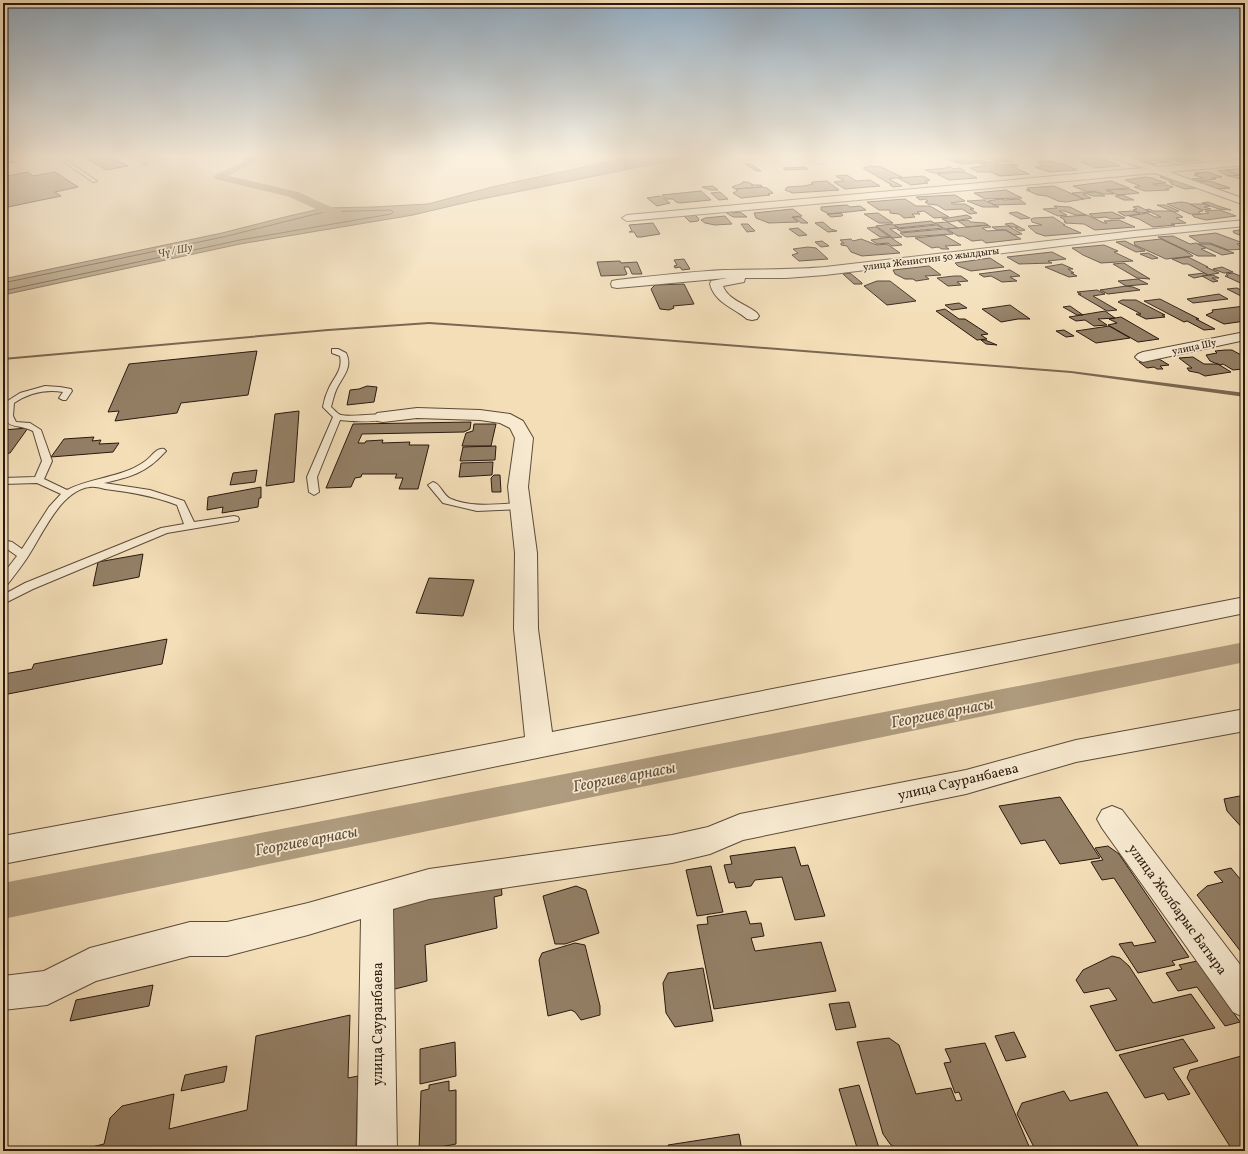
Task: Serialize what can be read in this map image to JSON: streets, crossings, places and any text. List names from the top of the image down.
{
  "streets": {
    "street": [
      "улица Женистин 50 жылдыгы",
      "улица Шу",
      "улица Сауранбаева",
      "улица Жолбарыс Батыра"
    ]
  },
  "water": ["Чү / Шу", "Георгиев арнасы"]
}
